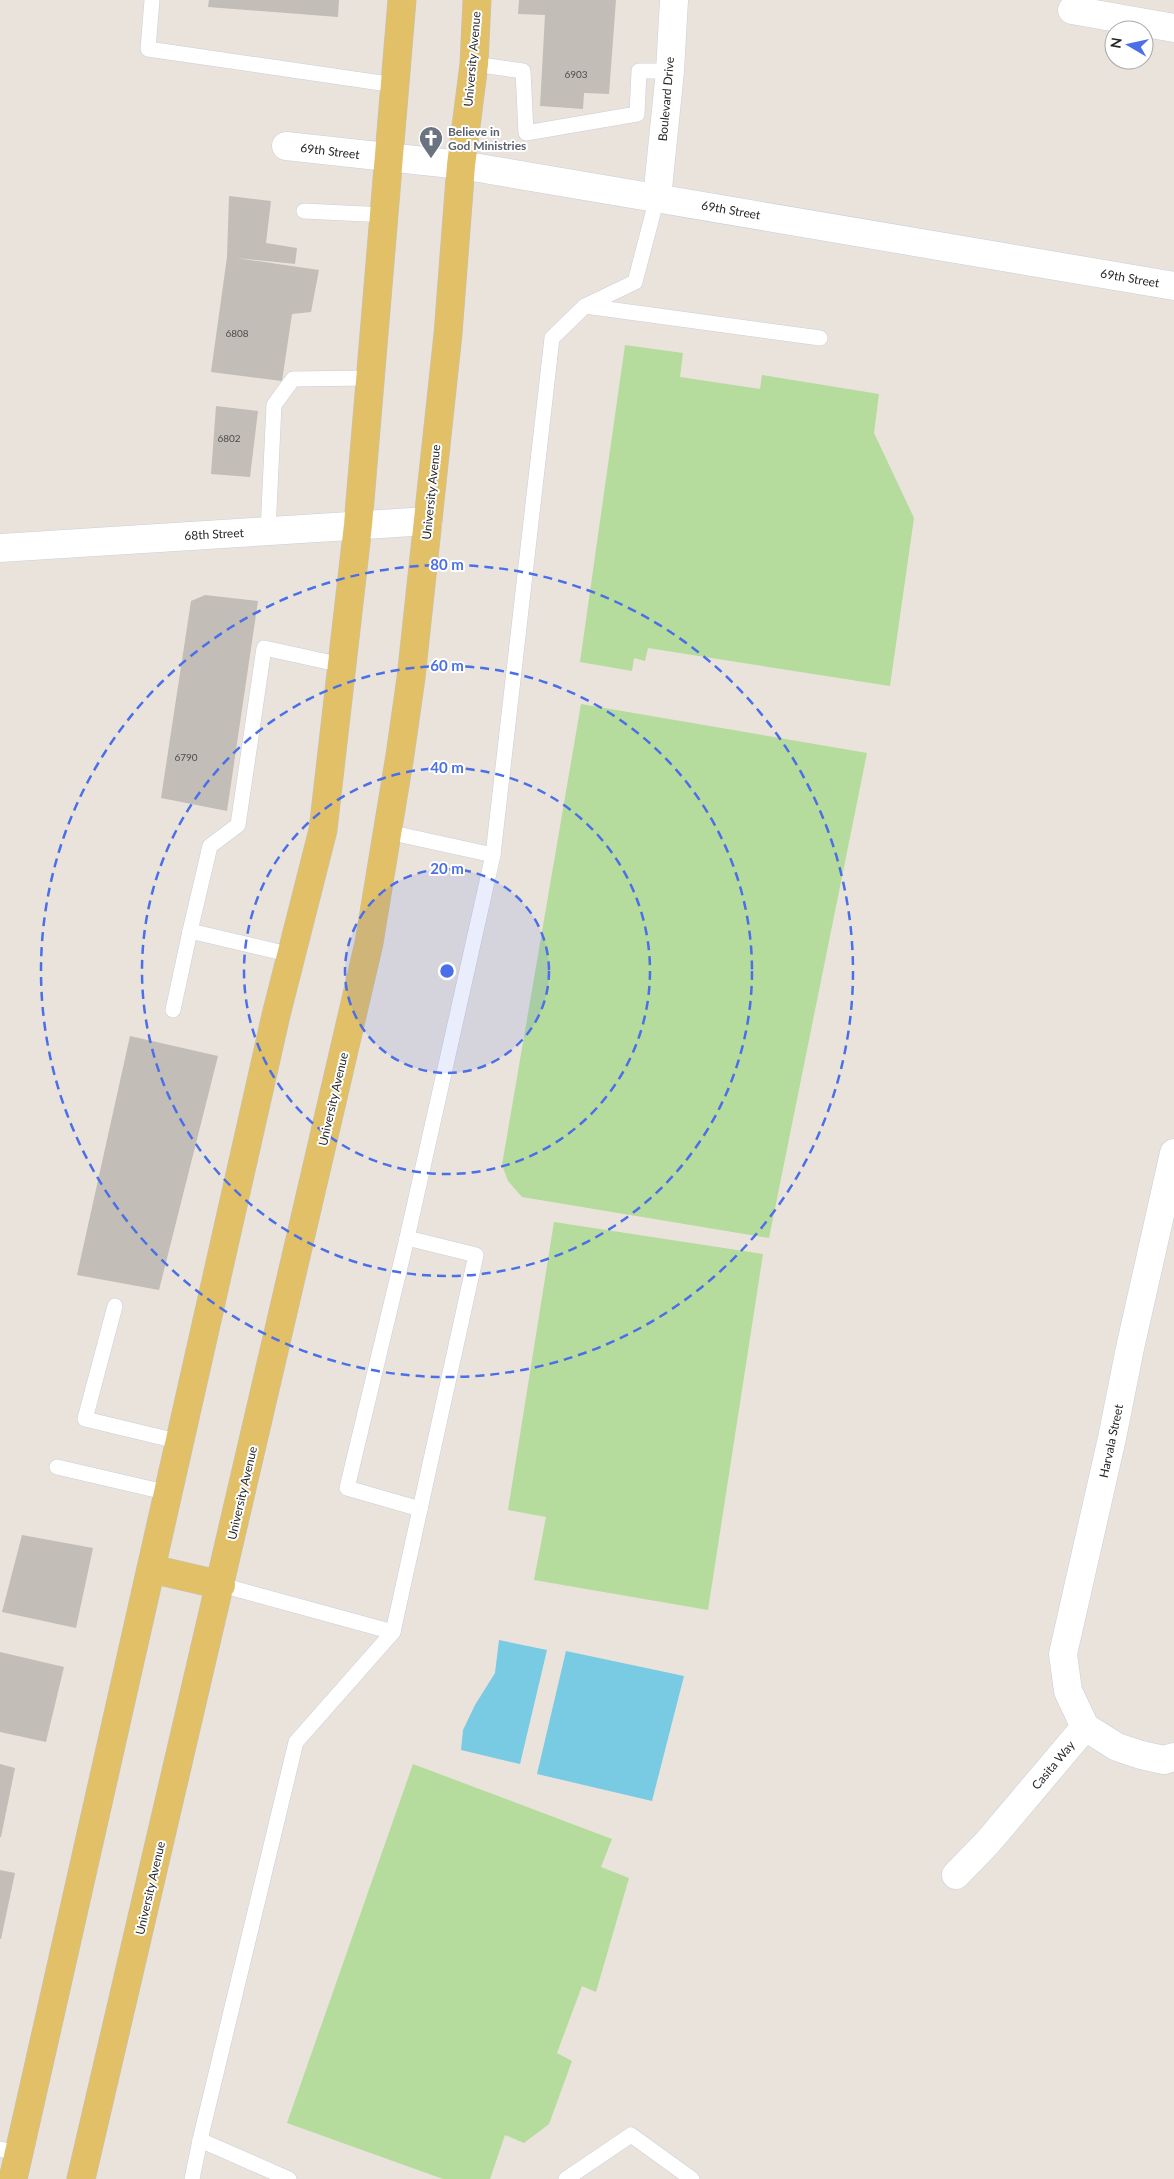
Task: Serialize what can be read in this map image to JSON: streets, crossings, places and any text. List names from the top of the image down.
{
  "streets": {
    "main road": ["University Avenue"],
    "street": [
      "Boulevard Drive",
      "69th Street",
      "68th Street",
      "Harvala Street",
      "Casita Way"
    ]
  },
  "crossings": [
    ["University Avenue", "69th Street"],
    ["University Avenue", "68th Street"],
    ["Boulevard Drive", "69th Street"],
    ["Harvala Street", "Casita Way"]
  ],
  "places": {
    "church": ["Believe in God Ministries"]
  },
  "house_numbers": [
    "6903",
    "6808",
    "6802",
    "6790"
  ],
  "north": "left",
  "rings": [
    "80 m",
    "60 m",
    "40 m",
    "20 m"
  ]
}
